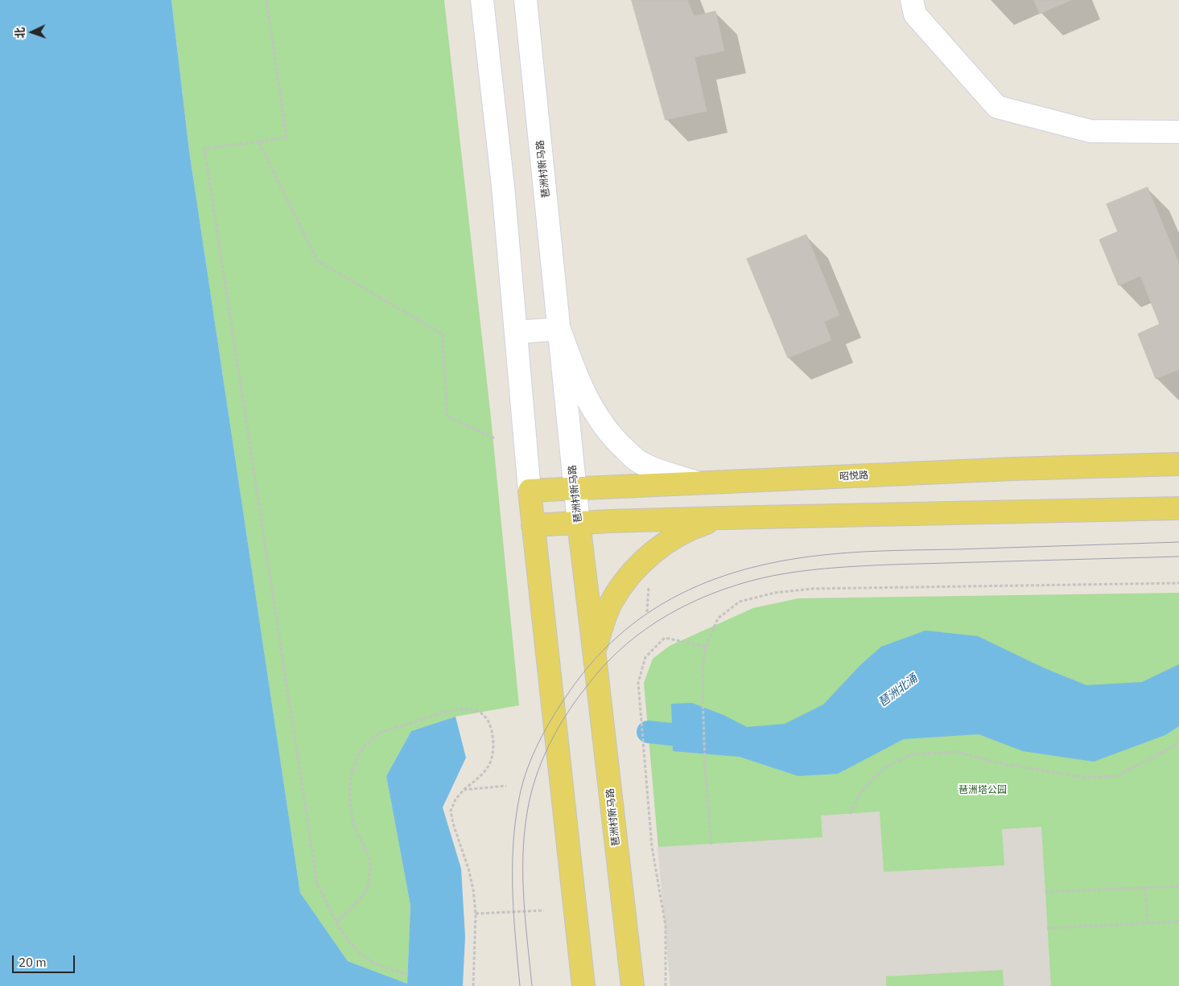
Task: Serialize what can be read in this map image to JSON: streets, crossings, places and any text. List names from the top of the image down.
{
  "streets": {
    "main road": ["琶洲村新马路", "昭悦路"]
  },
  "crossings": [
    ["琶洲村新马路", "昭悦路"]
  ],
  "water": ["琶洲北涌"],
  "parks": ["琶洲塔公园"],
  "scale_bar": "20 m",
  "north": "left"
}
